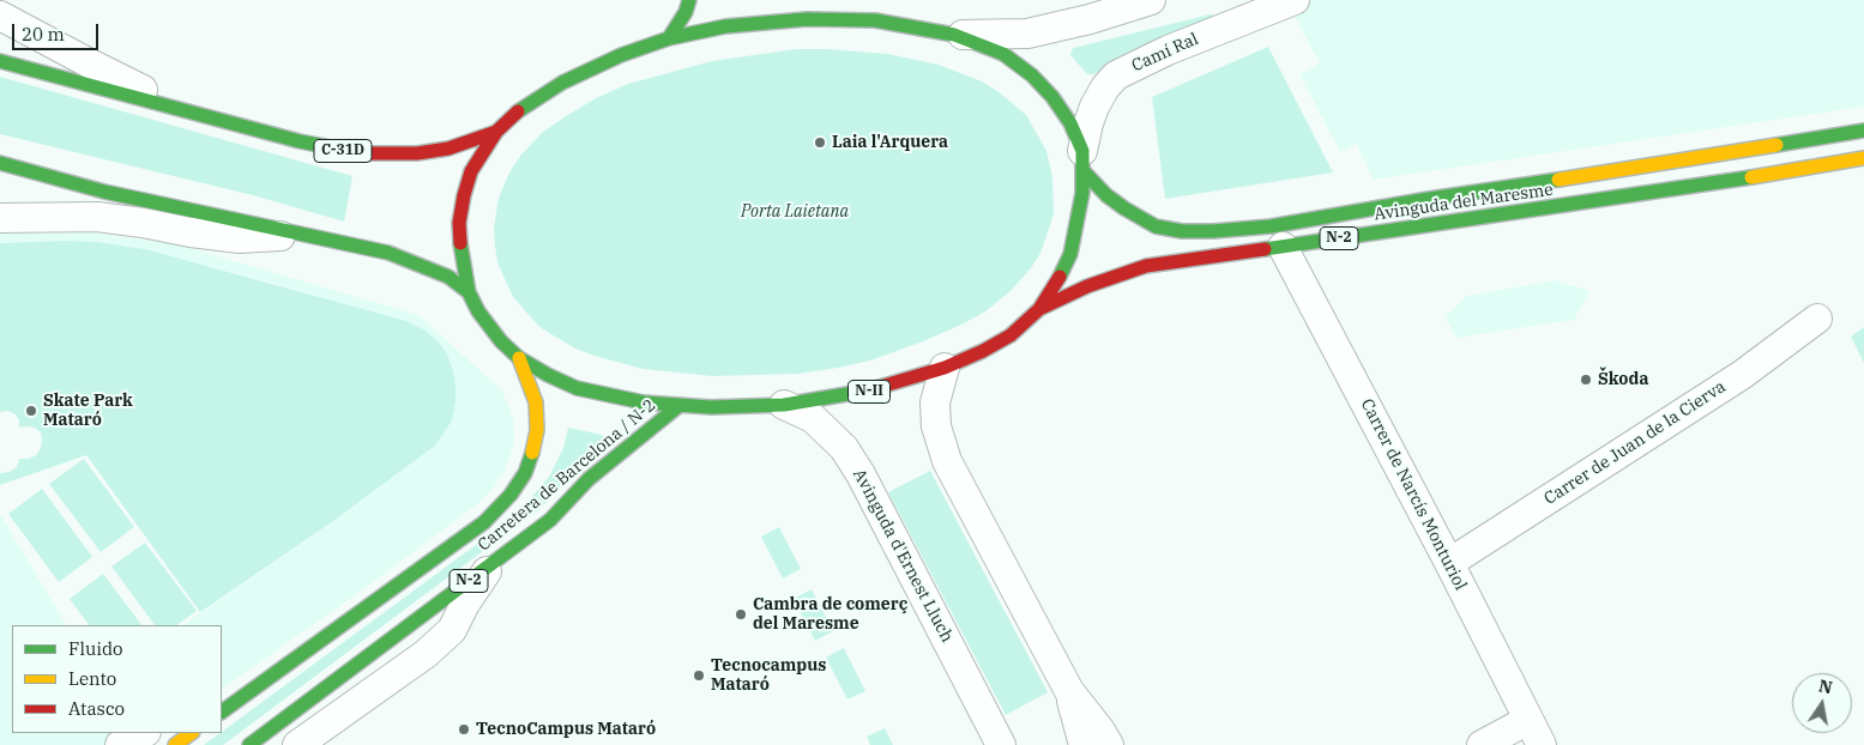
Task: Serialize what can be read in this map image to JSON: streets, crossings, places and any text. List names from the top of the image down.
{
  "streets": {
    "main road": [
      "C-31D",
      "Avinguda del Maresme",
      "N-2",
      "N-II",
      "Carretera de Barcelona / N-2"
    ],
    "street": [
      "Camí Ral",
      "Carrer de Juan de la Cierva",
      "Carrer de Narcís Monturiol",
      "Avinguda d'Ernest Lluch"
    ]
  },
  "crossings": [
    ["Camí Ral", "Avinguda del Maresme"],
    ["Camí Ral", "N-II"],
    ["C-31D", "N-II"],
    ["Avinguda del Maresme", "N-II"],
    ["Avinguda del Maresme", "Carrer de Narcís Monturiol"],
    ["N-II", "Carretera de Barcelona / N-2"],
    ["N-II", "Avinguda d'Ernest Lluch"],
    ["Carrer de Juan de la Cierva", "Carrer de Narcís Monturiol"]
  ],
  "parks": ["Porta Laietana"],
  "places": [
    "Laia l'Arquera",
    "Škoda",
    "Skate Park Mataró",
    "Cambra de comerç del Maresme",
    "Tecnocampus Mataró",
    "TecnoCampus Mataró"
  ],
  "legend": ["Fluido", "Lento", "Atasco"],
  "scale_bar": "20 m",
  "north": "top"
}
